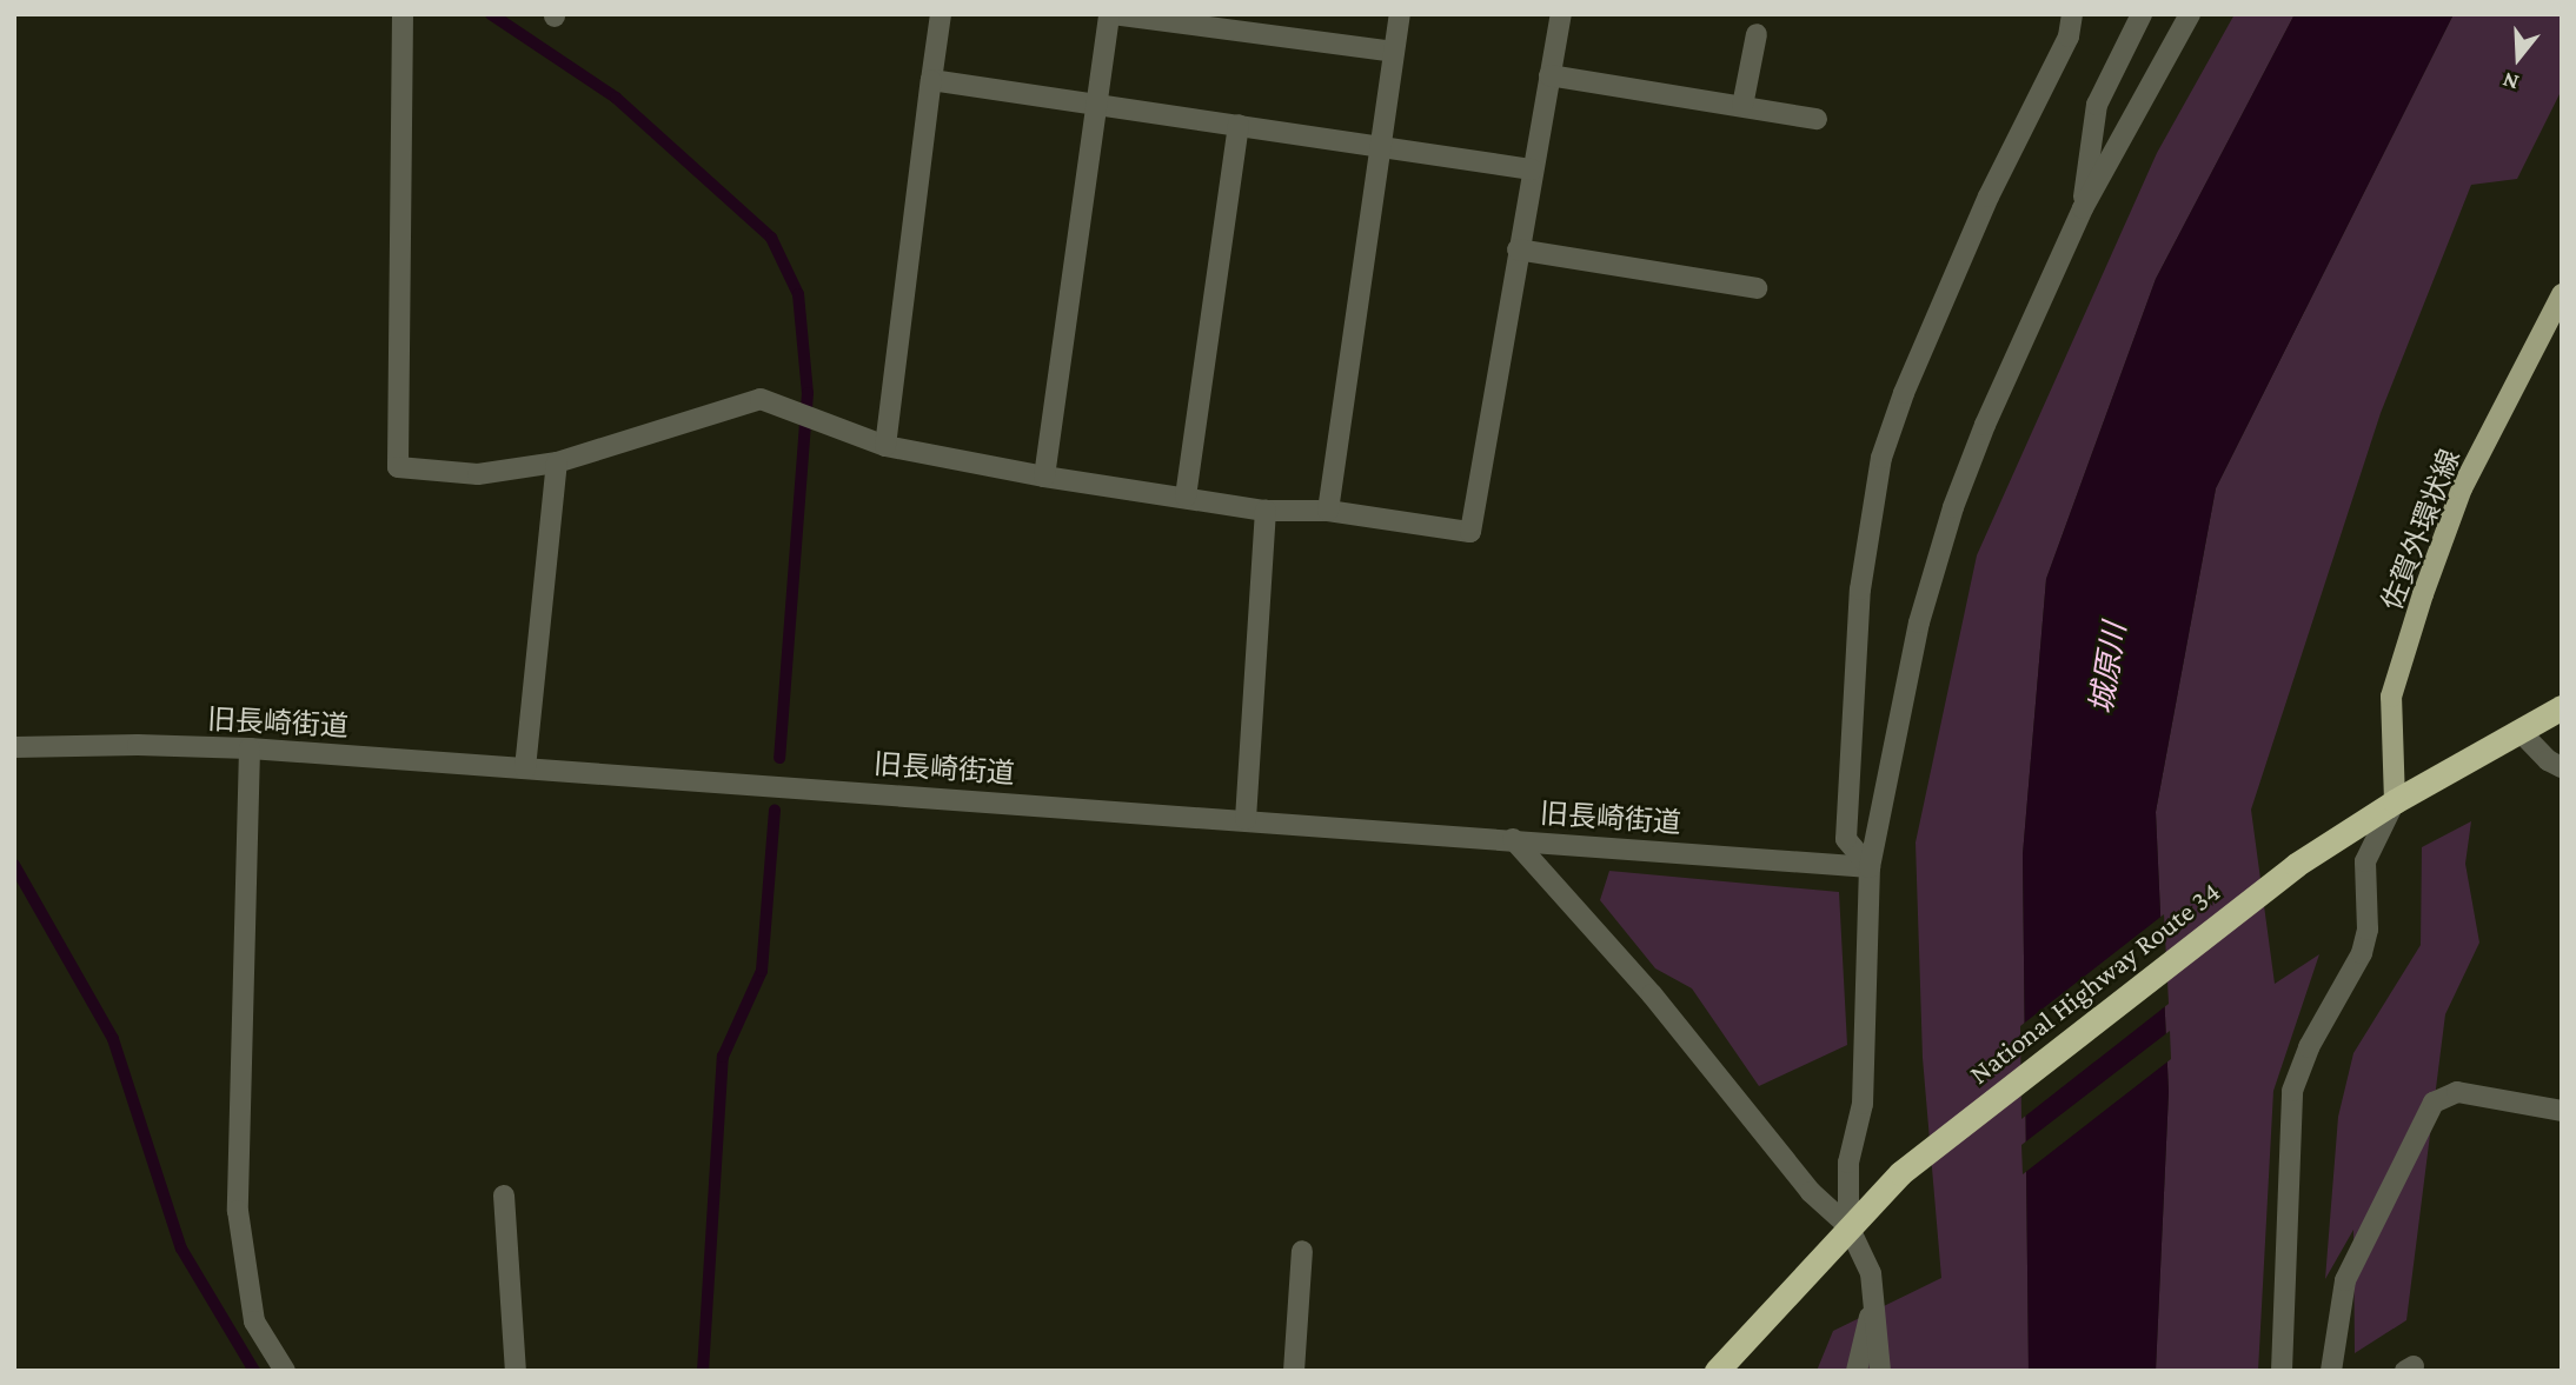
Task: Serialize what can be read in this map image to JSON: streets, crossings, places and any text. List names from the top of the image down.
{
  "streets": {
    "highway": ["National Highway Route 34"],
    "main road": ["佐賀外環状線"],
    "street": ["旧長崎街道"]
  },
  "crossings": [
    ["佐賀外環状線", "National Highway Route 34"]
  ],
  "water": ["城原川"],
  "north": "bottom"
}
